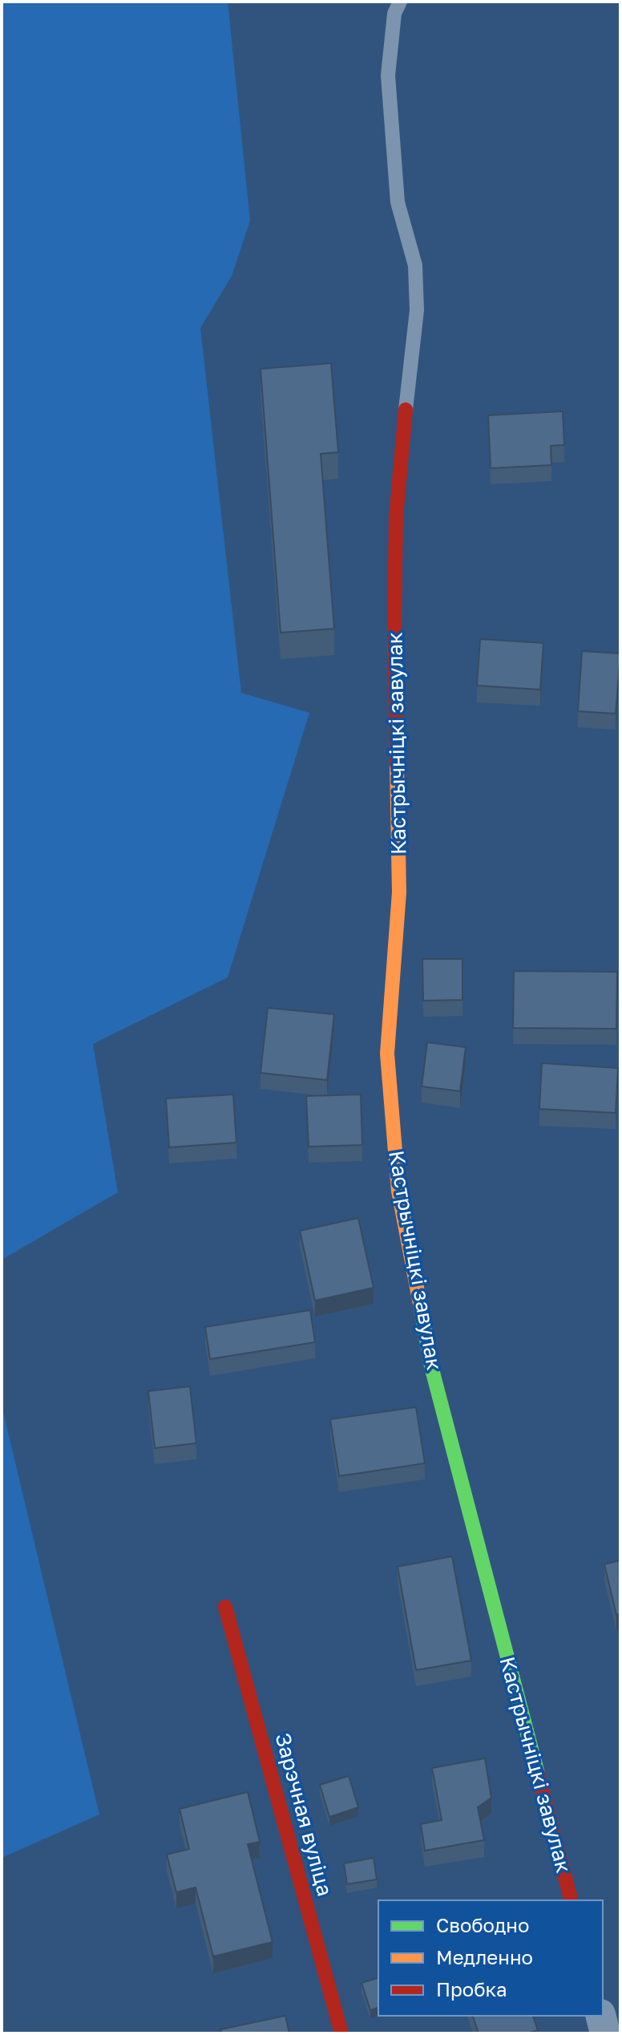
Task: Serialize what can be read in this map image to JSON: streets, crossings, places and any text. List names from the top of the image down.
{
  "streets": {
    "street": ["Кастрычніцкі завулак", "Зарэчная вуліца"]
  },
  "legend": ["Свободно", "Медленно", "Пробка"]
}
